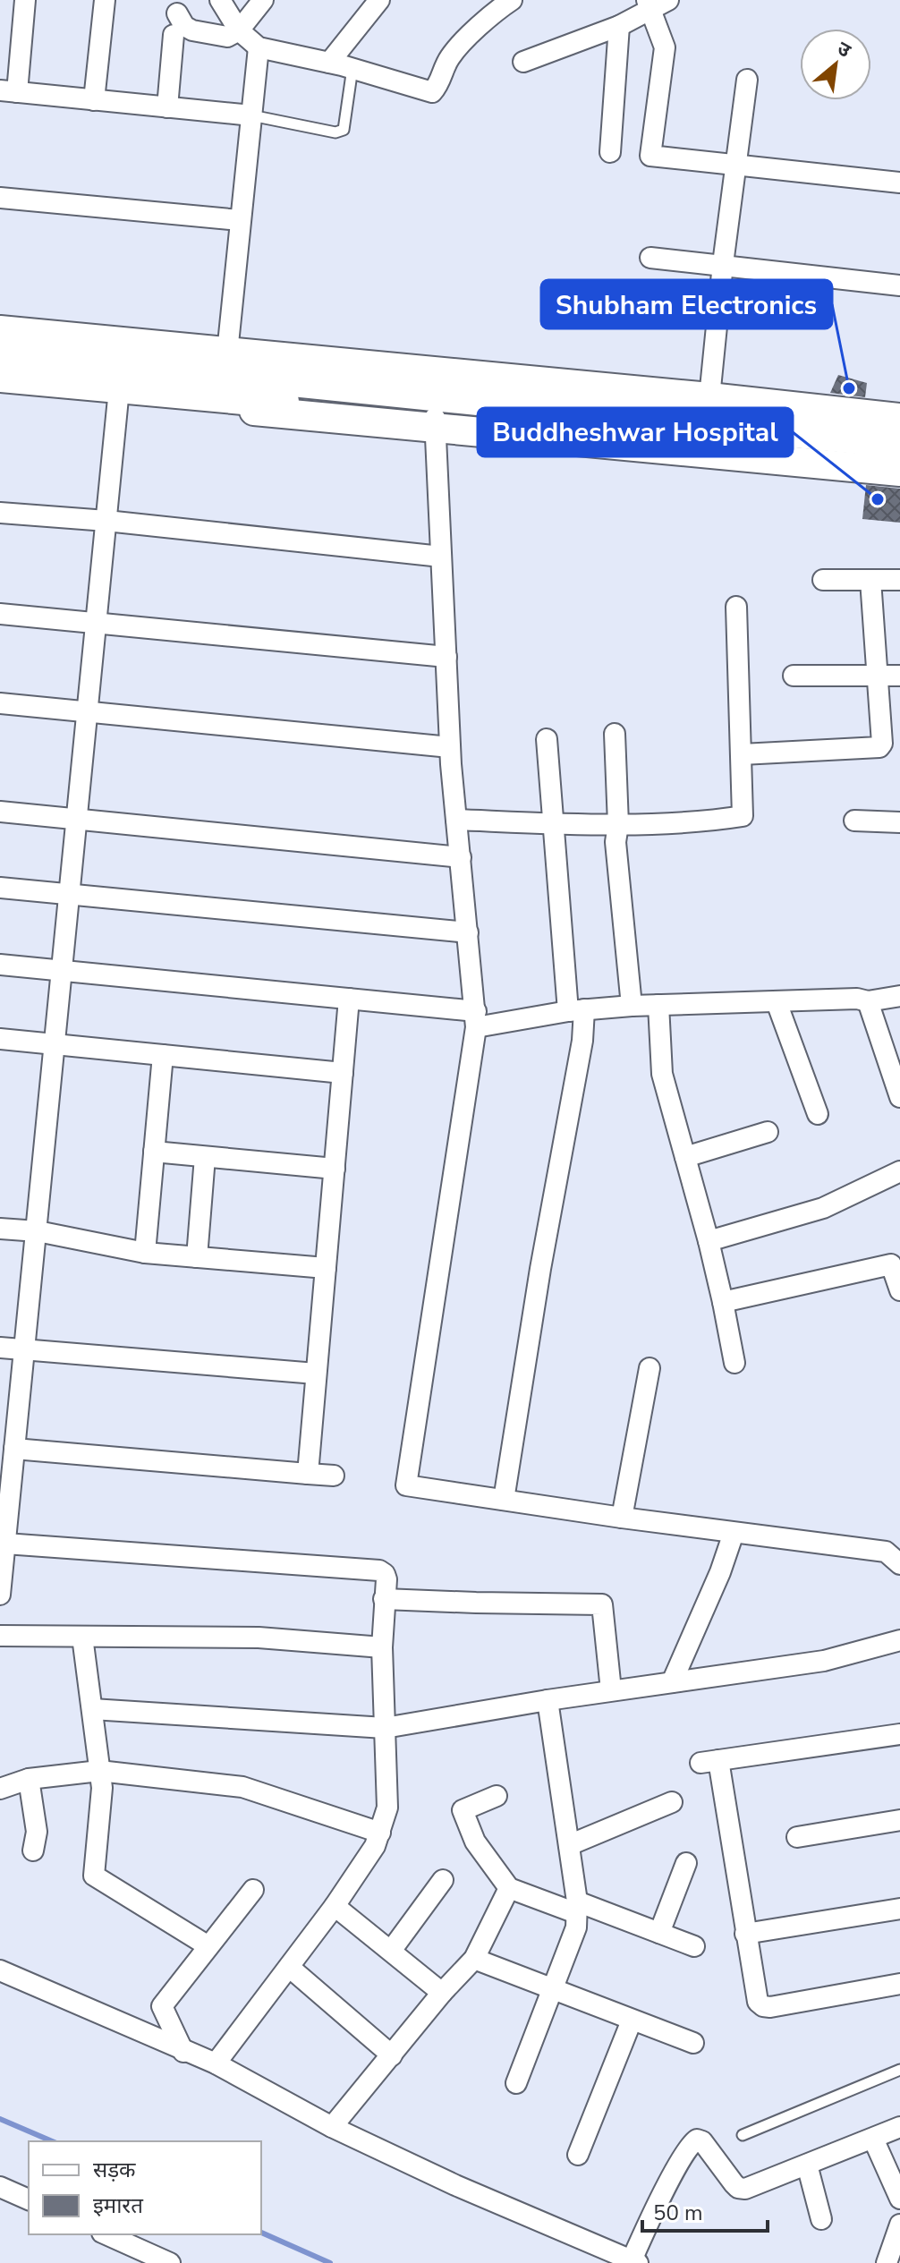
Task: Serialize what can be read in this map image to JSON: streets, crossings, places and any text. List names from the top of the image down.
{
  "places": ["Shubham Electronics", "Buddheshwar Hospital"],
  "legend": ["सड़क", "इमारत"],
  "scale_bar": "50 m",
  "north": "top right"
}
